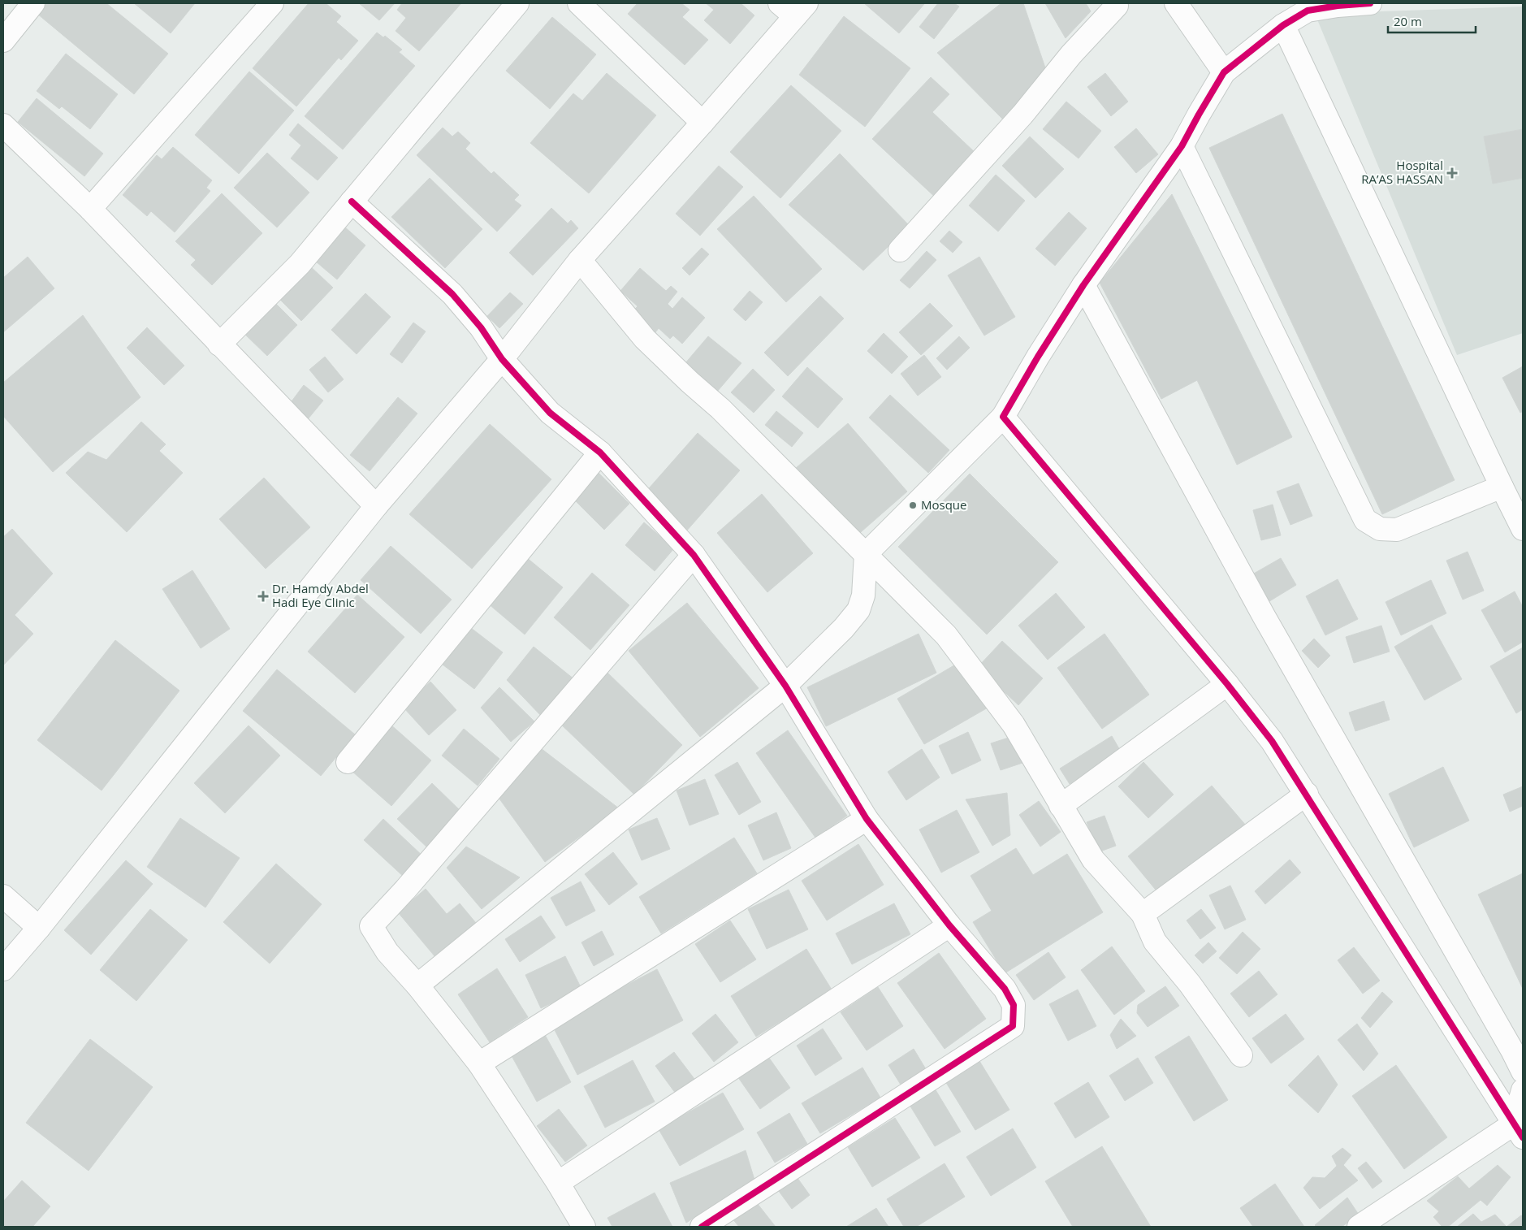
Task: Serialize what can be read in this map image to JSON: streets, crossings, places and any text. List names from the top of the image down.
{
  "places": {
    "health": ["Hospital RA’AS HASSAN", "Dr. Hamdy Abdel Hadi Eye Clinic"],
    "other": ["Mosque"]
  },
  "scale_bar": "20 m"
}
